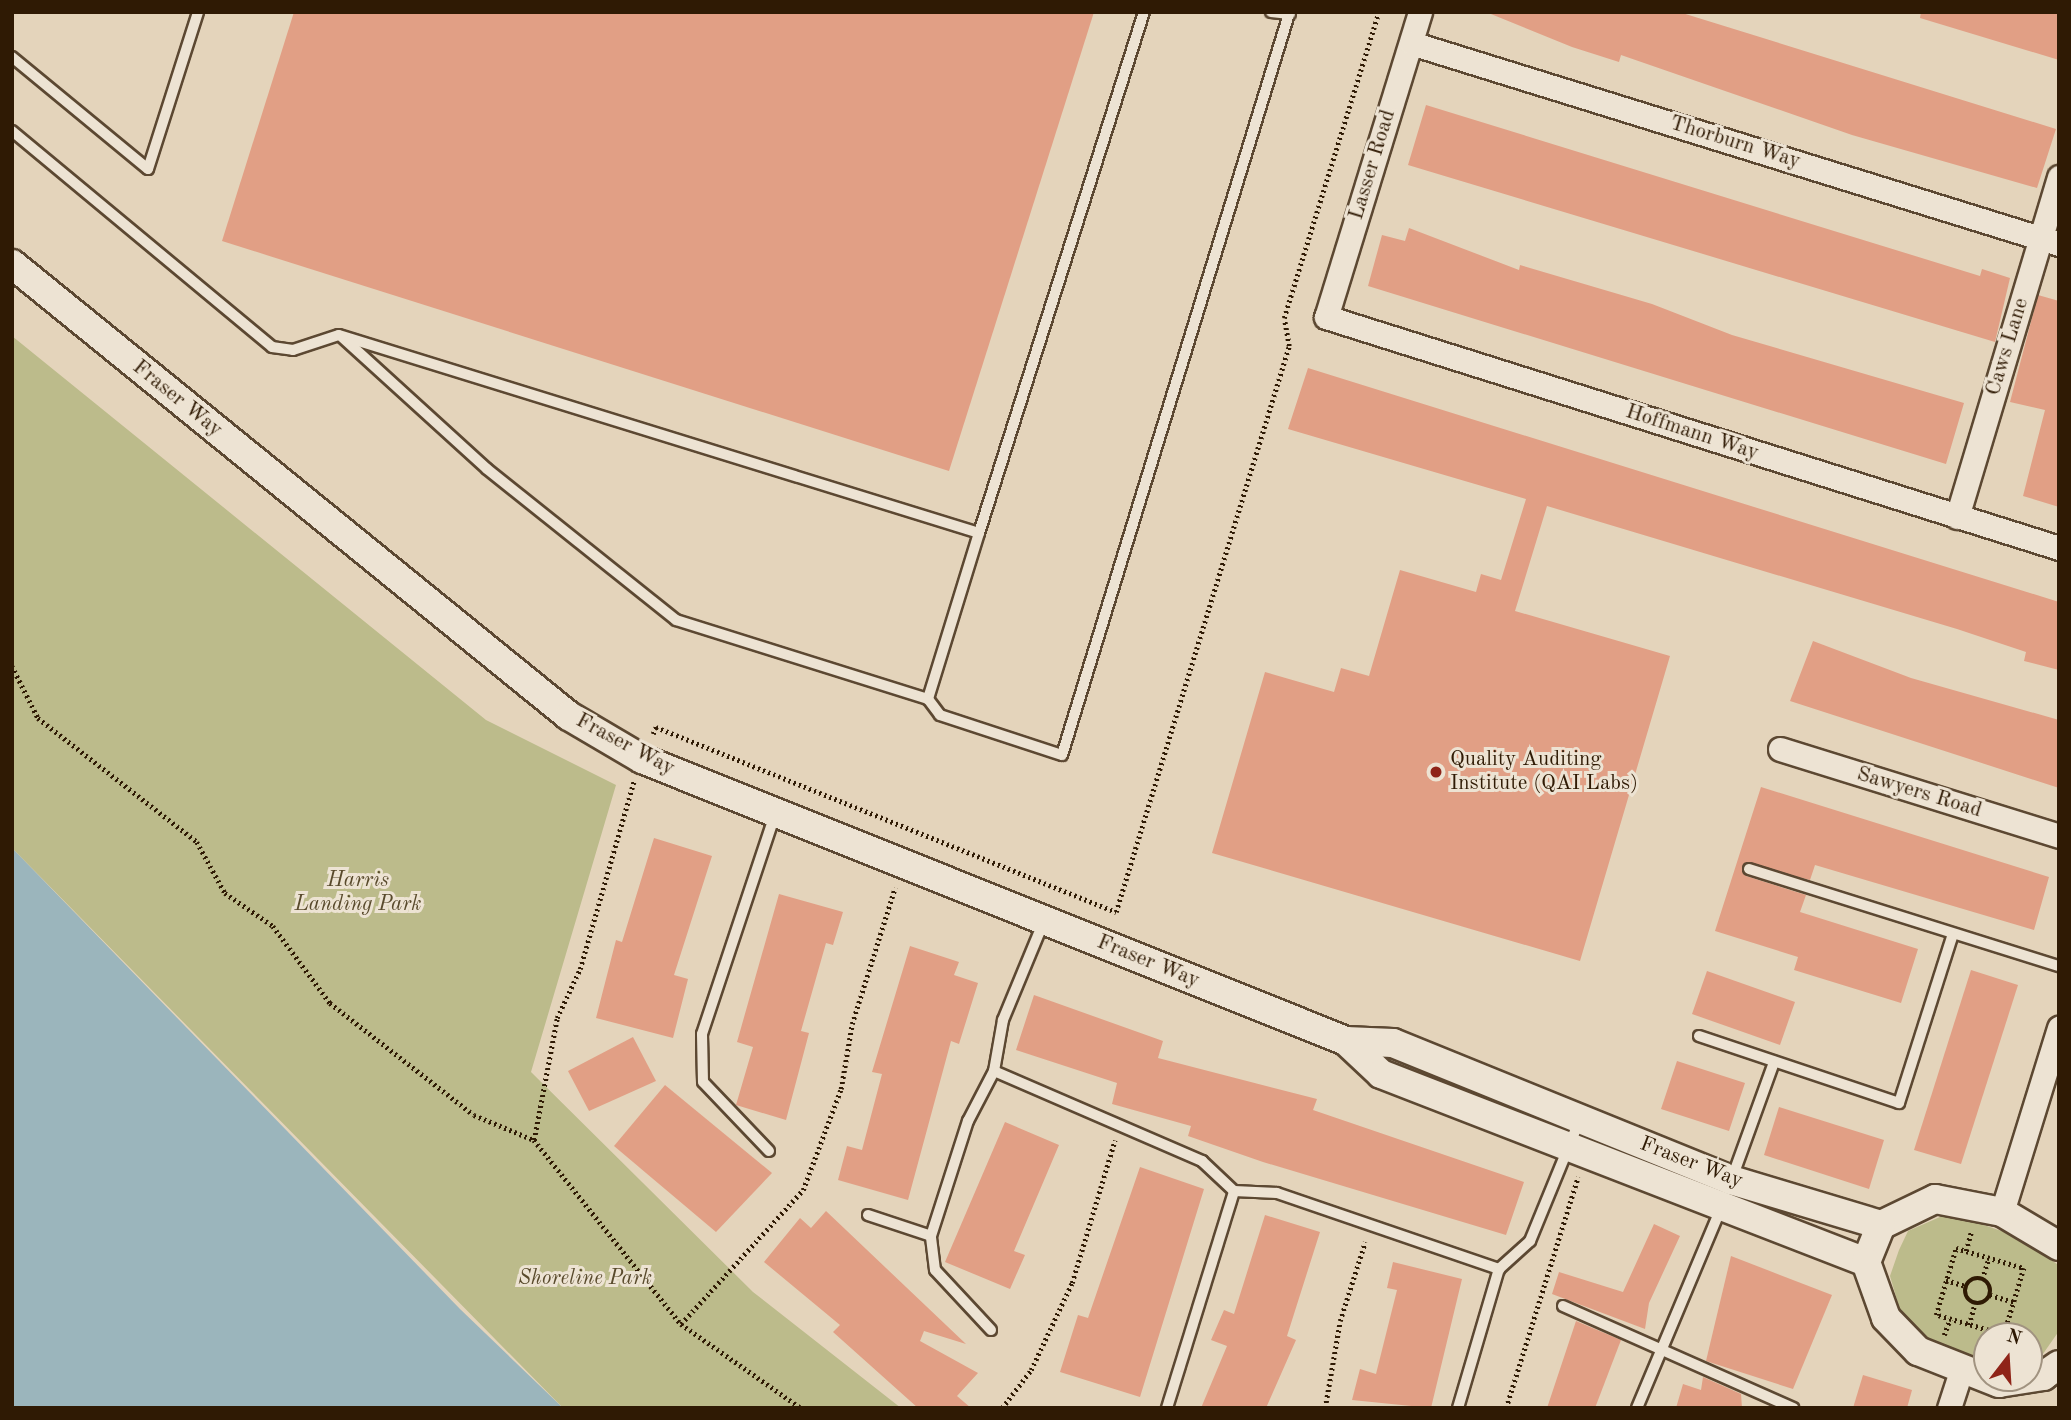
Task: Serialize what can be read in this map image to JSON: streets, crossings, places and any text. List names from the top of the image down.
{
  "streets": {
    "street": [
      "Thorburn Way",
      "Lasser Road",
      "Caws Lane",
      "Fraser Way",
      "Hoffmann Way",
      "Sawyers Road"
    ]
  },
  "crossings": [
    ["Thorburn Way", "Lasser Road"],
    ["Thorburn Way", "Caws Lane"],
    ["Lasser Road", "Hoffmann Way"],
    ["Caws Lane", "Hoffmann Way"]
  ],
  "parks": ["Harris Landing Park", "Shoreline Park"],
  "places": ["Quality Auditing Institute (QAI Labs)"],
  "north": "top"
}
